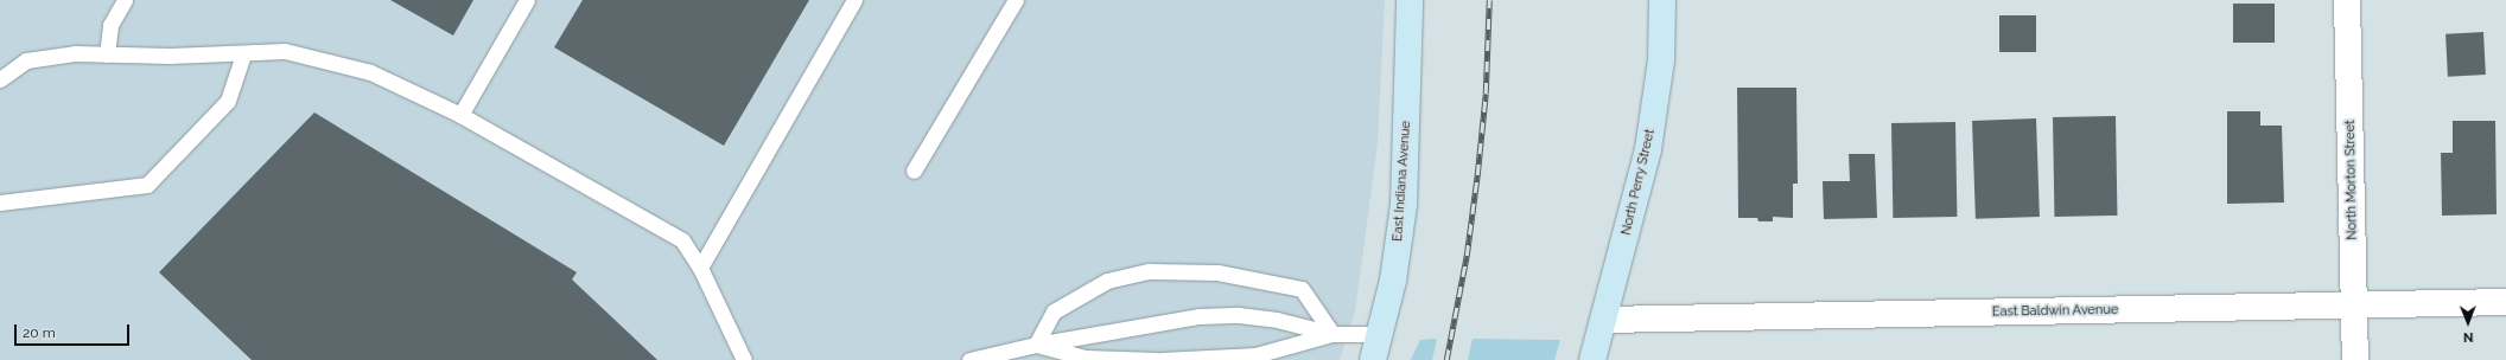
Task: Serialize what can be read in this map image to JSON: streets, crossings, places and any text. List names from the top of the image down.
{
  "streets": {
    "street": [
      "North Morton Street",
      "East Indiana Avenue",
      "North Perry Street",
      "East Baldwin Avenue"
    ]
  },
  "crossings": [
    ["North Morton Street", "East Baldwin Avenue"],
    ["North Perry Street", "East Baldwin Avenue"]
  ],
  "scale_bar": "20 m",
  "north": "bottom"
}
